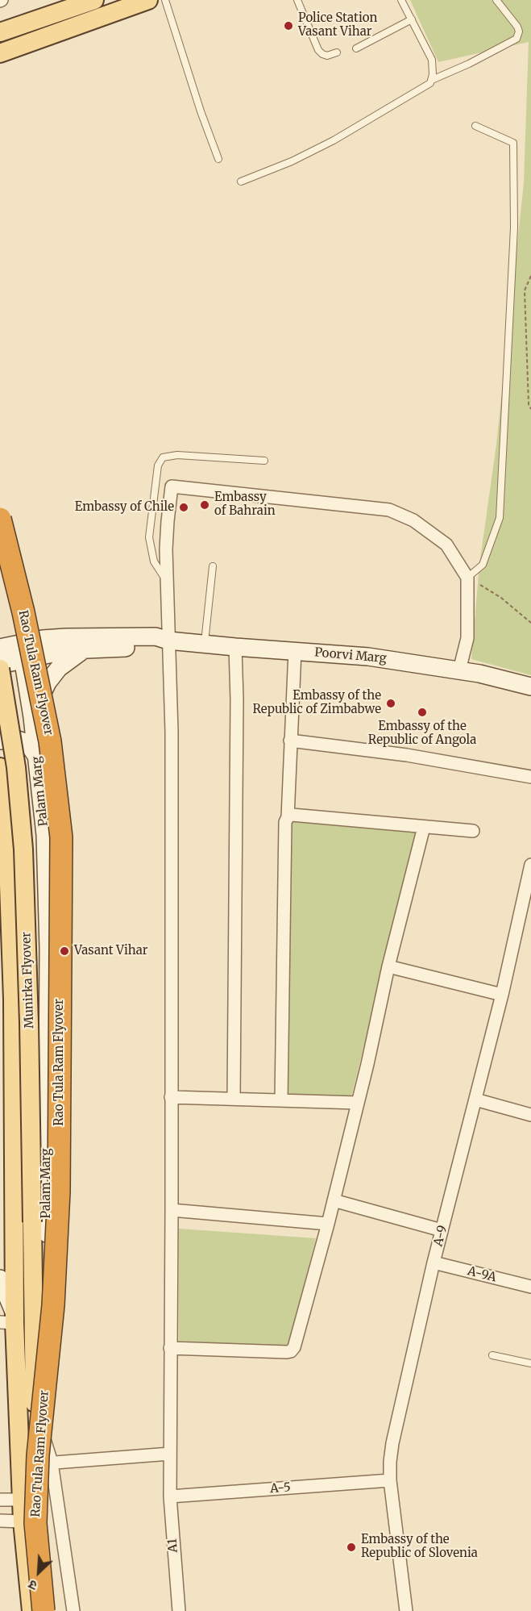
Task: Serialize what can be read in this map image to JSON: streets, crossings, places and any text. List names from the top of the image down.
{
  "streets": {
    "highway": ["Rao Tula Ram Flyover"],
    "main road": ["Poorvi Marg", "Palam Marg", "Munirka Flyover"],
    "street": [
      "A-9",
      "A-9A",
      "A-5",
      "A1"
    ]
  },
  "crossings": [
    ["Poorvi Marg", "Palam Marg"],
    ["Poorvi Marg", "A1"],
    ["Palam Marg", "Munirka Flyover"],
    ["A-9", "A-9A"],
    ["A-9", "A-5"],
    ["A-5", "A1"]
  ],
  "places": [
    "Police Station Vasant Vihar",
    "Embassy of Bahrain",
    "Embassy of Chile",
    "Embassy of the Republic of Zimbabwe",
    "Embassy of the Republic of Angola",
    "Vasant Vihar",
    "Embassy of the Republic of Slovenia"
  ],
  "north": "bottom left"
}
